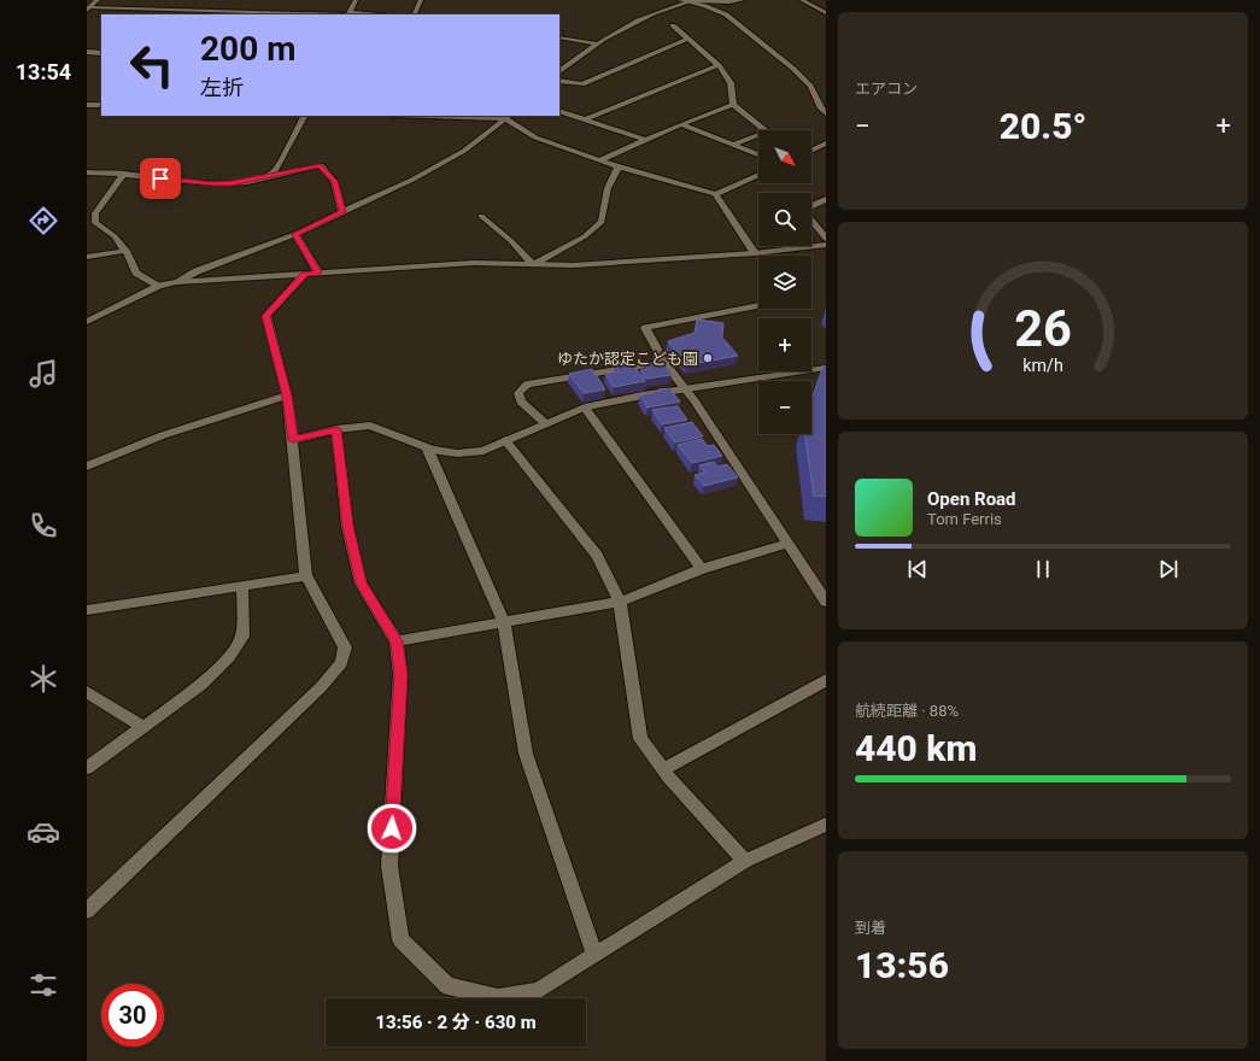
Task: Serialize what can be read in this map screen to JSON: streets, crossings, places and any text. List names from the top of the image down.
{
  "places": ["ゆたか認定こども園"],
  "north": "bottom right",
  "page": {
    "tabs": "13:54",
    "tile": [
      "エアコン",
      ["航続距離 · 88%", "440 km"],
      ["到着", "13:56"]
    ],
    "turn": ["200 m", "左折"],
    "heat": ["−", "20.5°", "+"],
    "map_buttons": ["+", "−"],
    "song": ["Open Road", "Tom Ferris"],
    "limit": "30",
    "trip": "13:56 · 2 分 · 630 m",
    "gauge": ["26", "km/h"]
  }
}
